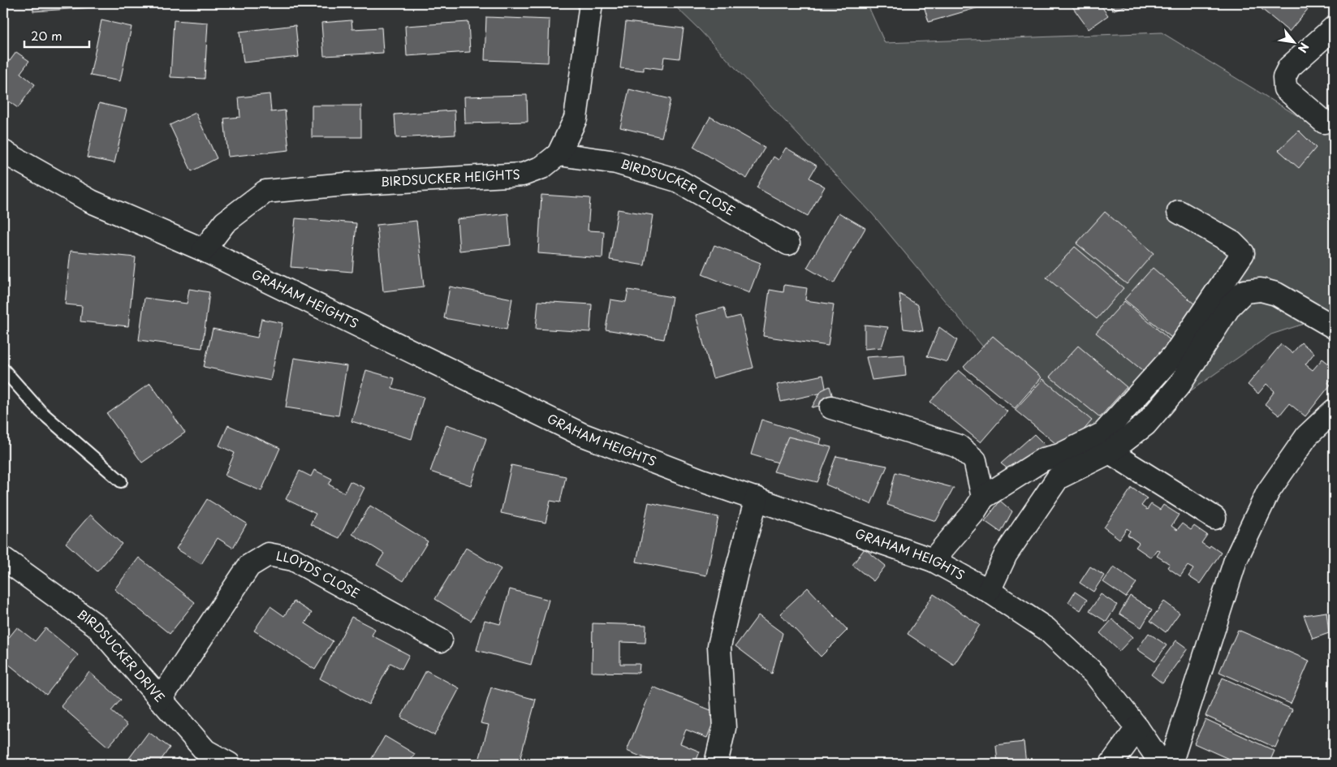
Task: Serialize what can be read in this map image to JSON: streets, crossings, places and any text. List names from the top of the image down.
{
  "streets": {
    "street": [
      "BIRDSUCKER HEIGHTS",
      "BIRDSUCKER CLOSE",
      "GRAHAM HEIGHTS",
      "LLOYDS CLOSE",
      "BIRDSUCKER DRIVE"
    ]
  },
  "crossings": [
    ["BIRDSUCKER HEIGHTS", "BIRDSUCKER CLOSE"],
    ["BIRDSUCKER HEIGHTS", "GRAHAM HEIGHTS"],
    ["LLOYDS CLOSE", "BIRDSUCKER DRIVE"]
  ],
  "scale_bar": "20 m",
  "north": "bottom right"
}
